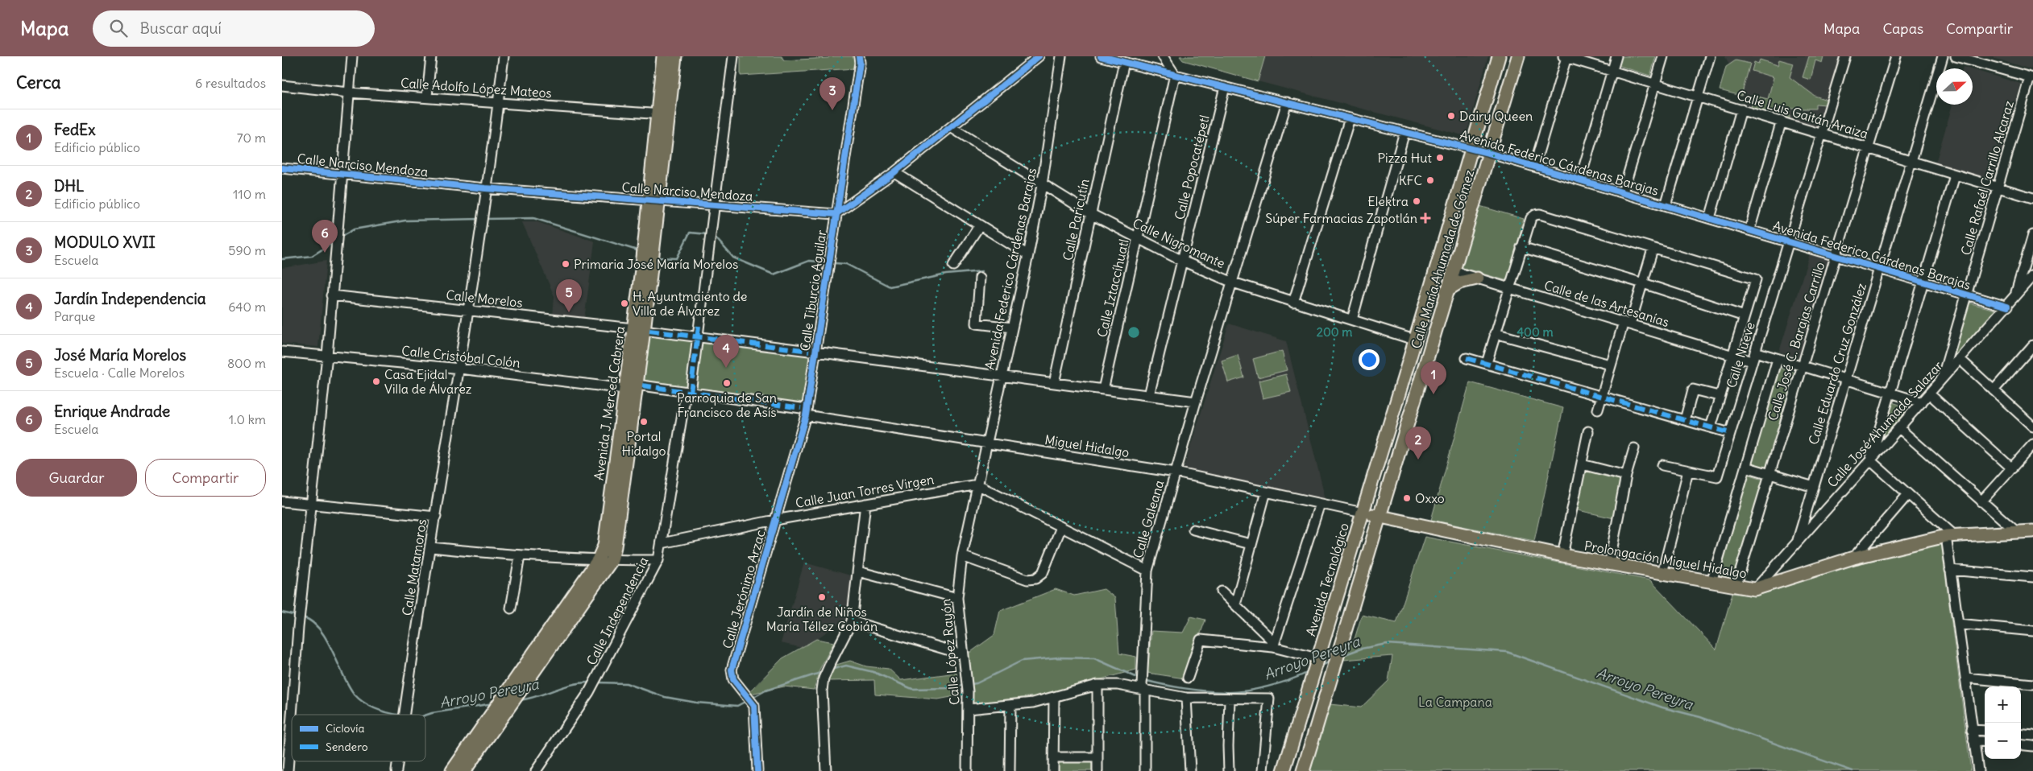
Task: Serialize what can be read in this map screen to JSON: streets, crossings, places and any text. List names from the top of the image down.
{
  "streets": {
    "main road": [
      "Calle María Ahumada de Gómez",
      "Avenida J. Merced Cabrera",
      "Prolongación Miguel Hidalgo",
      "Avenida Tecnológico"
    ],
    "street": [
      "Calle Adolfo López Mateos",
      "Calle Luis Gaitán Araiza",
      "Avenida Federico Cárdenas Barajas",
      "Calle Narciso Mendoza",
      "Calle Popocatépetl",
      "Calle Rafaél Carrillo Alcaraz",
      "Calle Paricutín",
      "Calle Nigromante",
      "Calle Iztaccíhuatl",
      "Calle Tiburcio Aguilar",
      "Calle Morelos",
      "Calle de las Artesanías",
      "Calle José C. Barajas Carrillo",
      "Calle Nueve",
      "Calle Cristóbal Colón",
      "Calle Eduardo Cruz González",
      "Calle José Ahumada Salazar",
      "Miguel Hidalgo",
      "Calle Juan Torres Virgen",
      "Calle Galeana",
      "Calle Matamoros",
      "Calle Jerónimo Arzac",
      "Calle Independencia",
      "Calle López Rayón"
    ]
  },
  "crossings": [
    ["Calle Adolfo López Mateos", "Avenida J. Merced Cabrera"],
    ["Calle Adolfo López Mateos", "Calle Matamoros"],
    ["Calle Luis Gaitán Araiza", "Calle Rafaél Carrillo Alcaraz"],
    ["Calle Luis Gaitán Araiza", "Calle José C. Barajas Carrillo"],
    ["Calle Luis Gaitán Araiza", "Calle Nueve"],
    ["Calle Luis Gaitán Araiza", "Calle Eduardo Cruz González"],
    ["Avenida Federico Cárdenas Barajas", "Calle Popocatépetl"],
    ["Avenida Federico Cárdenas Barajas", "Calle Rafaél Carrillo Alcaraz"],
    ["Avenida Federico Cárdenas Barajas", "Calle Paricutín"],
    ["Avenida Federico Cárdenas Barajas", "Calle Nigromante"],
    ["Avenida Federico Cárdenas Barajas", "Calle María Ahumada de Gómez"],
    ["Avenida Federico Cárdenas Barajas", "Calle Iztaccíhuatl"],
    ["Avenida Federico Cárdenas Barajas", "Calle José C. Barajas Carrillo"],
    ["Avenida Federico Cárdenas Barajas", "Calle Nueve"],
    ["Avenida Federico Cárdenas Barajas", "Calle Eduardo Cruz González"],
    ["Avenida Federico Cárdenas Barajas", "Calle José Ahumada Salazar"],
    ["Avenida Federico Cárdenas Barajas", "Miguel Hidalgo"],
    ["Avenida Federico Cárdenas Barajas", "Calle Juan Torres Virgen"],
    ["Avenida Federico Cárdenas Barajas", "Calle Galeana"],
    ["Avenida Federico Cárdenas Barajas", "Calle López Rayón"],
    ["Calle Narciso Mendoza", "Calle Tiburcio Aguilar"],
    ["Calle Narciso Mendoza", "Avenida J. Merced Cabrera"],
    ["Calle Narciso Mendoza", "Calle Matamoros"],
    ["Calle Narciso Mendoza", "Calle Independencia"],
    ["Calle Popocatépetl", "Calle Nigromante"],
    ["Calle Rafaél Carrillo Alcaraz", "Calle José Ahumada Salazar"],
    ["Calle Paricutín", "Calle Nigromante"],
    ["Calle Nigromante", "Calle María Ahumada de Gómez"],
    ["Calle Nigromante", "Calle Iztaccíhuatl"],
    ["Calle Nigromante", "Calle Galeana"],
    ["Calle María Ahumada de Gómez", "Calle de las Artesanías"],
    ["Calle María Ahumada de Gómez", "Miguel Hidalgo"],
    ["Calle María Ahumada de Gómez", "Prolongación Miguel Hidalgo"],
    ["Calle María Ahumada de Gómez", "Avenida Tecnológico"],
    ["Calle Tiburcio Aguilar", "Miguel Hidalgo"],
    ["Calle Tiburcio Aguilar", "Calle Jerónimo Arzac"],
    ["Calle Morelos", "Avenida J. Merced Cabrera"],
    ["Calle Morelos", "Calle Matamoros"],
    ["Calle de las Artesanías", "Calle José C. Barajas Carrillo"],
    ["Calle de las Artesanías", "Calle Nueve"],
    ["Calle de las Artesanías", "Calle Eduardo Cruz González"],
    ["Calle de las Artesanías", "Calle José Ahumada Salazar"],
    ["Calle José C. Barajas Carrillo", "Prolongación Miguel Hidalgo"],
    ["Calle Cristóbal Colón", "Avenida J. Merced Cabrera"],
    ["Calle Cristóbal Colón", "Miguel Hidalgo"],
    ["Calle Cristóbal Colón", "Calle Matamoros"],
    ["Calle Cristóbal Colón", "Calle Independencia"],
    ["Calle Eduardo Cruz González", "Calle José Ahumada Salazar"],
    ["Calle José Ahumada Salazar", "Prolongación Miguel Hidalgo"],
    ["Miguel Hidalgo", "Calle Galeana"],
    ["Miguel Hidalgo", "Prolongación Miguel Hidalgo"],
    ["Miguel Hidalgo", "Avenida Tecnológico"],
    ["Miguel Hidalgo", "Calle Jerónimo Arzac"],
    ["Miguel Hidalgo", "Calle Independencia"],
    ["Calle Juan Torres Virgen", "Calle Jerónimo Arzac"],
    ["Calle Juan Torres Virgen", "Calle Independencia"],
    ["Calle Juan Torres Virgen", "Calle López Rayón"],
    ["Prolongación Miguel Hidalgo", "Avenida Tecnológico"]
  ],
  "water": ["Arroyo Pereyra"],
  "parks": ["La Campana"],
  "places": {
    "other": [
      "Dairy Queen",
      "Pizza Hut",
      "KFC",
      "Elektra",
      "Primaria José María Morelos",
      "H. Ayuntmaiento de Villa de Álvarez",
      "Casa Ejidal Villa de Álvarez",
      "Parroquia de San Francisco de Asís",
      "Portal Hidalgo",
      "Oxxo",
      "Jardín de Niños María Téllez Cobián"
    ],
    "health": ["Súper Farmacias Zapotlán"]
  },
  "legend": ["Ciclovía", "Sendero"],
  "north": "right",
  "page": {
    "header": "Mapa",
    "search": "Buscar aquí",
    "nav": ["Mapa", "Capas", "Compartir"],
    "heading": ["Cerca", "6 resultados"],
    "pins": [
      "3",
      "6",
      "5",
      "4",
      "1",
      "2"
    ],
    "list": [
      {
        "mark": "1",
        "name": "FedEx",
        "note": "Edificio público",
        "value": "70 m"
      },
      {
        "mark": "2",
        "name": "DHL",
        "note": "Edificio público",
        "value": "110 m"
      },
      {
        "mark": "3",
        "name": "MODULO XVII",
        "note": "Escuela",
        "value": "590 m"
      },
      {
        "mark": "4",
        "name": "Jardín Independencia",
        "note": "Parque",
        "value": "640 m"
      },
      {
        "mark": "5",
        "name": "José María Morelos",
        "note": "Escuela · Calle Morelos",
        "value": "800 m"
      },
      {
        "mark": "6",
        "name": "Enrique Andrade",
        "note": "Escuela",
        "value": "1.0 km"
      }
    ],
    "buttons": ["Guardar", "Compartir"],
    "map_buttons": ["+", "−"]
  },
  "rings": ["200 m", "400 m"]
}
